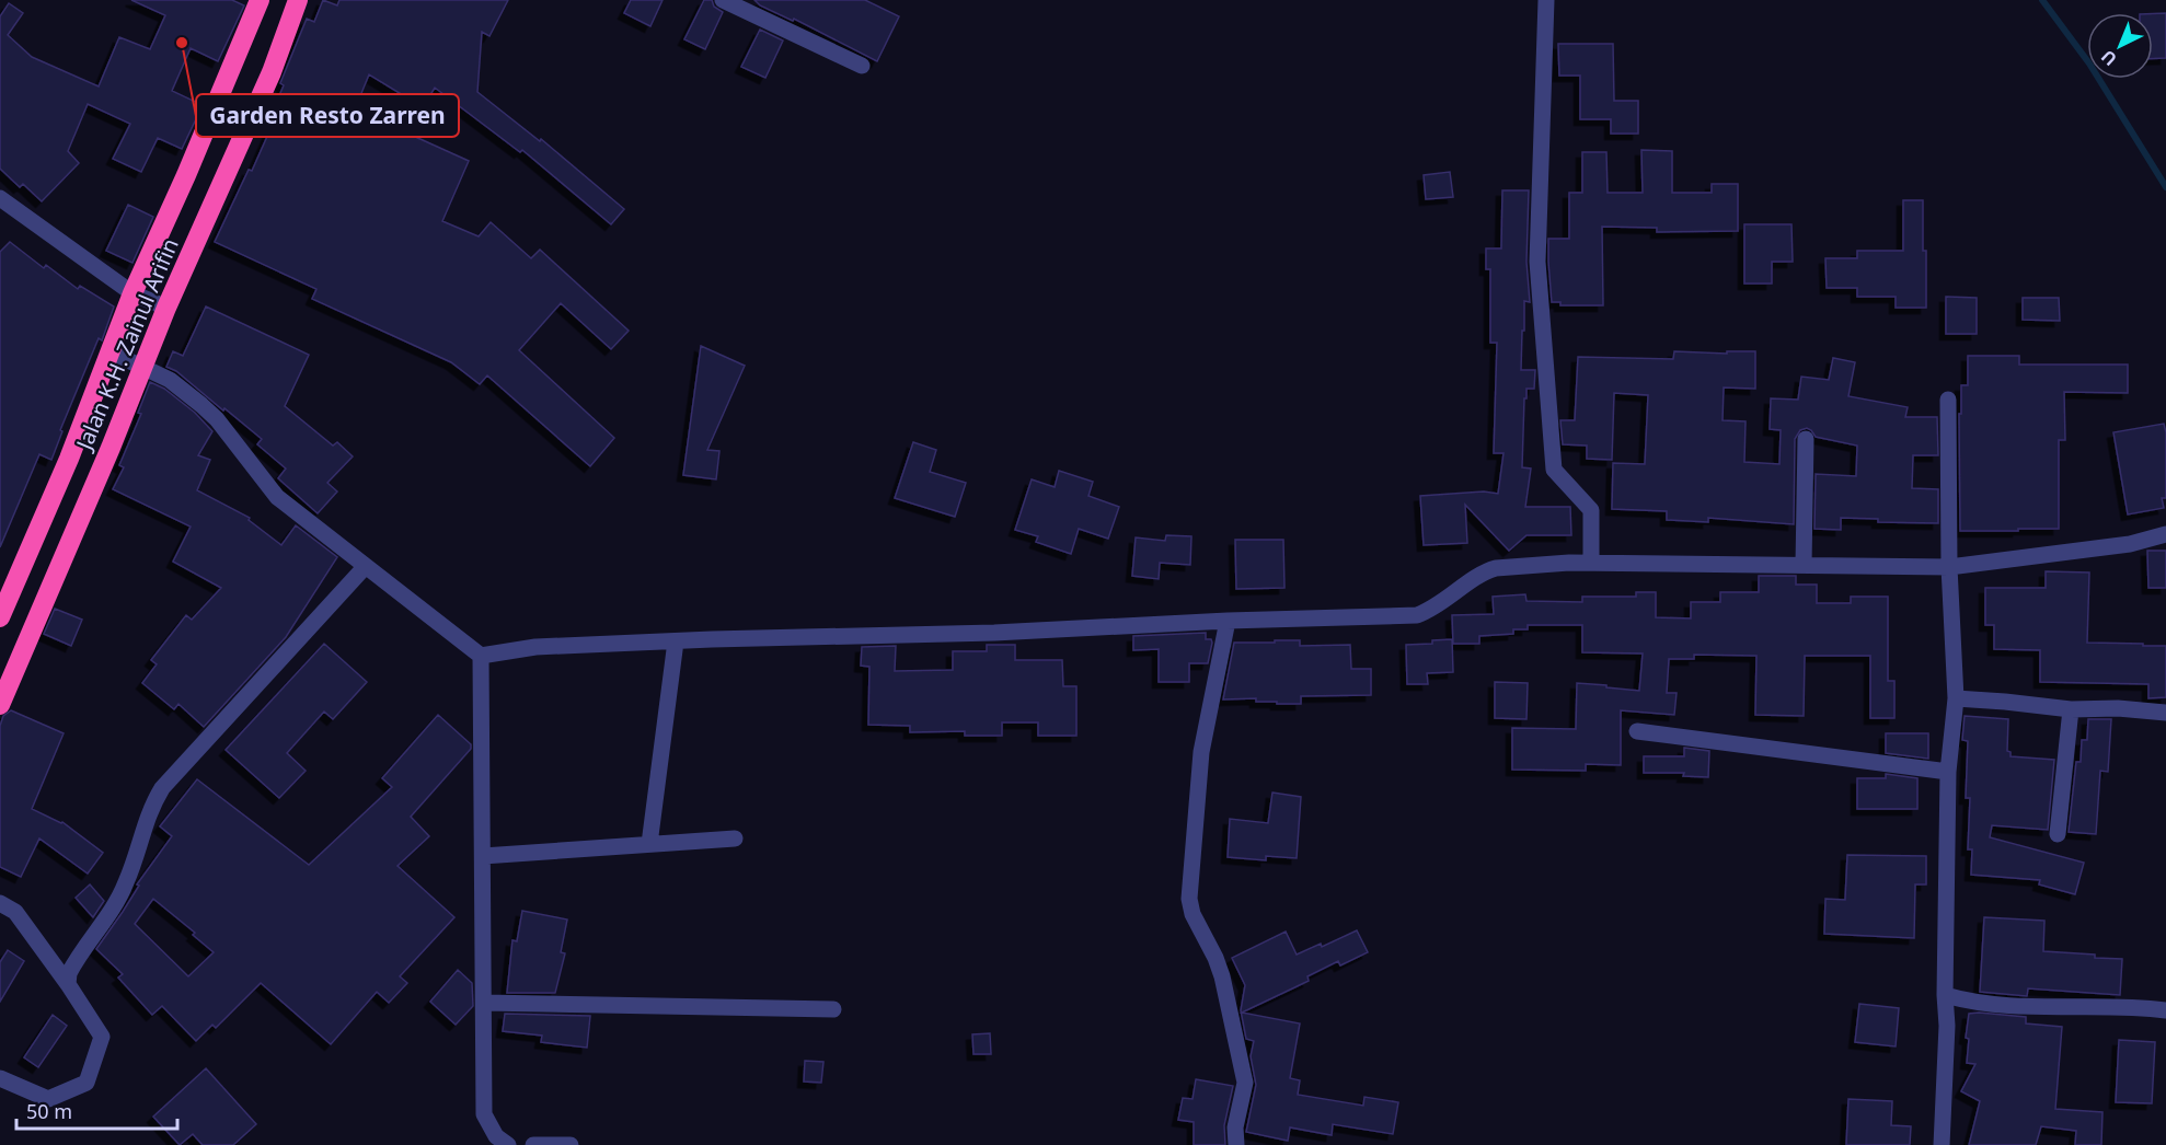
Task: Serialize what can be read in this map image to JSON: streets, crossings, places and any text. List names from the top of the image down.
{
  "streets": {
    "highway": ["Jalan K.H. Zainul Arifin"]
  },
  "places": ["Garden Resto Zarren"],
  "scale_bar": "50 m",
  "north": "bottom left"
}
